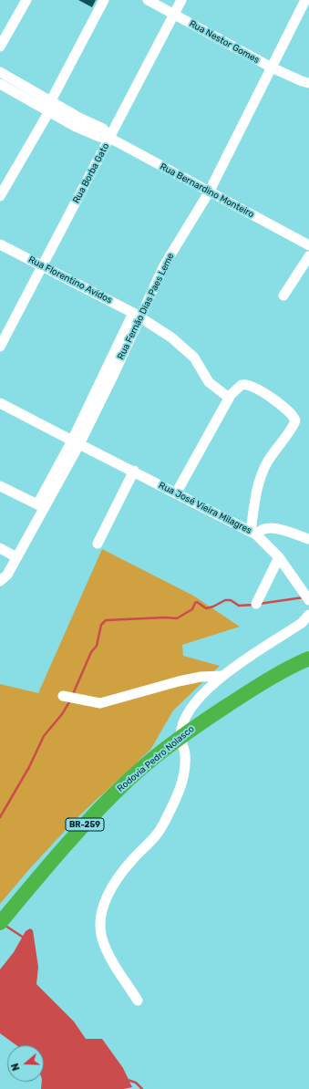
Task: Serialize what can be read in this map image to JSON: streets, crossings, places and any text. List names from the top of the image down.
{
  "streets": {
    "highway": ["Rodovia Pedro Nolasco", "BR-259"],
    "street": [
      "Rua Nestor Gomes",
      "Rua Borba Gato",
      "Rua Bernardino Monteiro",
      "Rua Florentino Avidos",
      "Rua Fernão Dias Paes Leme",
      "Rua José Vieira Milagres"
    ]
  },
  "crossings": [
    ["Rua Nestor Gomes", "Rua Borba Gato"],
    ["Rua Nestor Gomes", "Rua Fernão Dias Paes Leme"],
    ["Rua Borba Gato", "Rua Bernardino Monteiro"],
    ["Rua Borba Gato", "Rua Florentino Avidos"],
    ["Rua Bernardino Monteiro", "Rua Fernão Dias Paes Leme"],
    ["Rua Florentino Avidos", "Rua Fernão Dias Paes Leme"],
    ["Rua Fernão Dias Paes Leme", "Rua José Vieira Milagres"]
  ],
  "north": "left"
}
